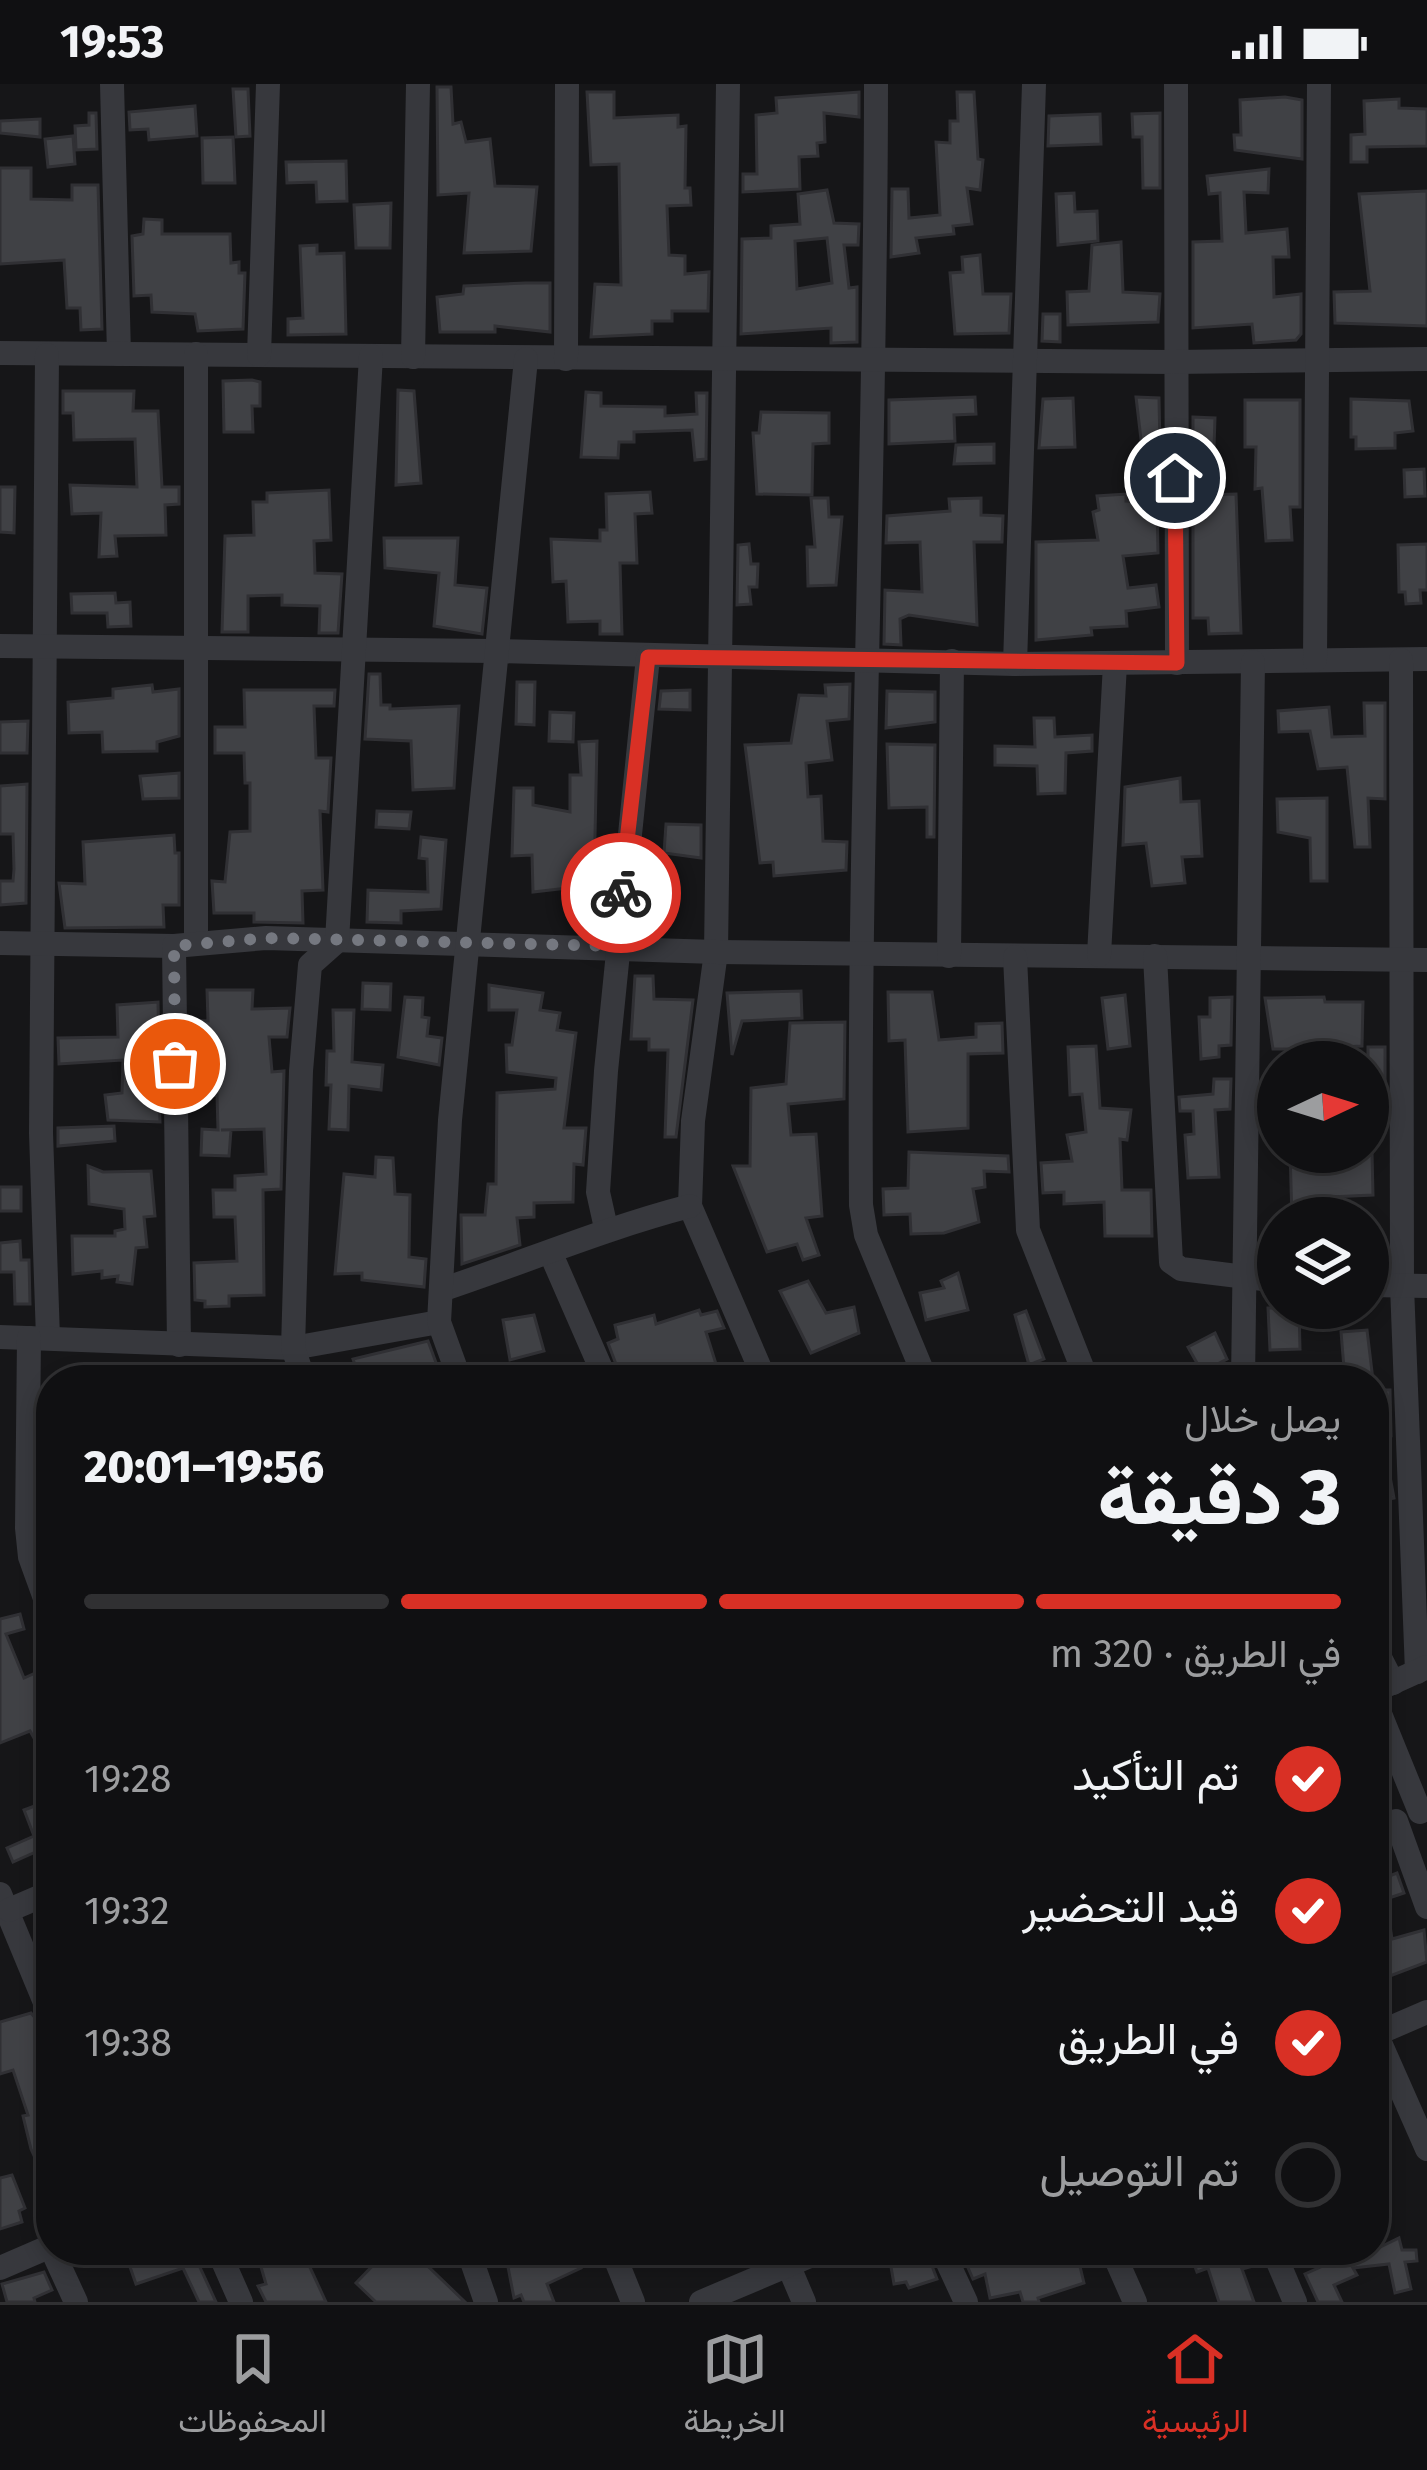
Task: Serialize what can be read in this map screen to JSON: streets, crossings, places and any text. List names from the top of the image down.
{
  "north": "right",
  "page": {
    "status": "19:53",
    "heading": ["3 دقيقة", "يصل خلال", "19:56–20:01"],
    "bar": "في الطريق · 320 m",
    "list": [
      ["تم التأكيد", "19:28"],
      ["قيد التحضير", "19:32"],
      ["في الطريق", "19:38"],
      "تم التوصيل"
    ],
    "tabs": ["الرئيسية", "الخريطة", "المحفوظات"]
  }
}
